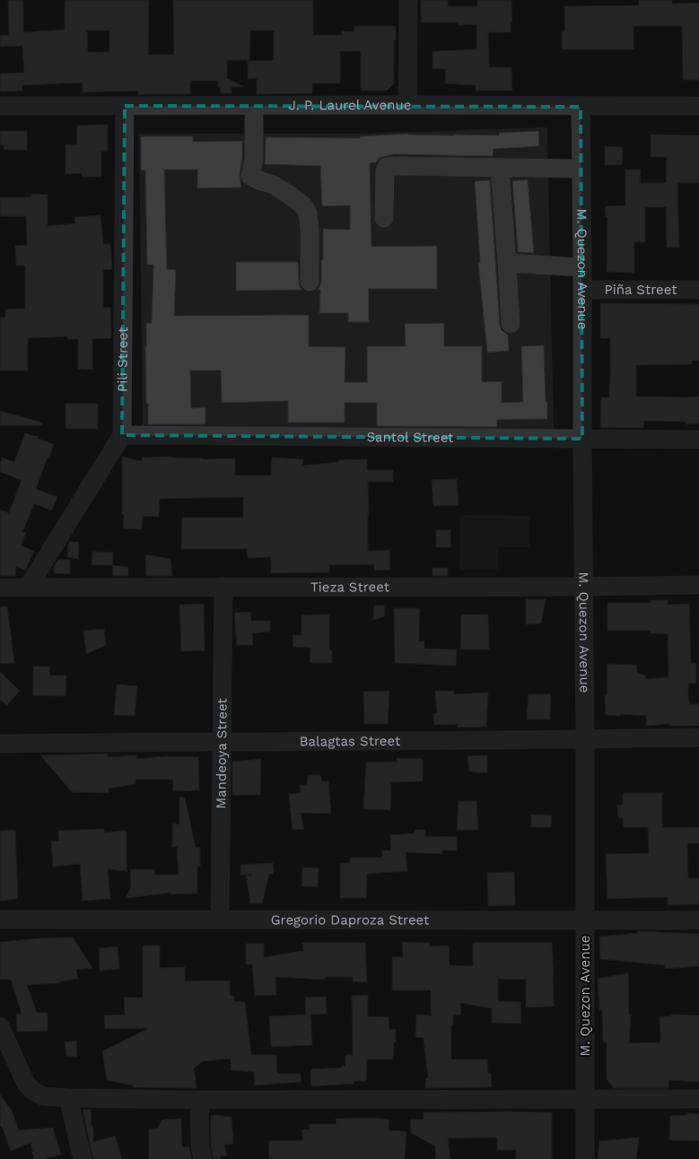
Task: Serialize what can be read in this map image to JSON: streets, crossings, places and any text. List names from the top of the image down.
{
  "streets": {
    "street": [
      "J. P. Laurel Avenue",
      "M. Quezon Avenue",
      "Piña Street",
      "Pili Street",
      "Santol Street",
      "Tieza Street",
      "Balagtas Street",
      "Mandeoya Street",
      "Gregorio Daproza Street"
    ]
  },
  "crossings": [
    ["J. P. Laurel Avenue", "M. Quezon Avenue"],
    ["J. P. Laurel Avenue", "Pili Street"],
    ["M. Quezon Avenue", "Piña Street"],
    ["M. Quezon Avenue", "Santol Street"],
    ["M. Quezon Avenue", "Tieza Street"],
    ["M. Quezon Avenue", "Balagtas Street"],
    ["M. Quezon Avenue", "Gregorio Daproza Street"],
    ["Pili Street", "Santol Street"],
    ["Tieza Street", "Mandeoya Street"],
    ["Balagtas Street", "Mandeoya Street"],
    ["Mandeoya Street", "Gregorio Daproza Street"]
  ]
}
